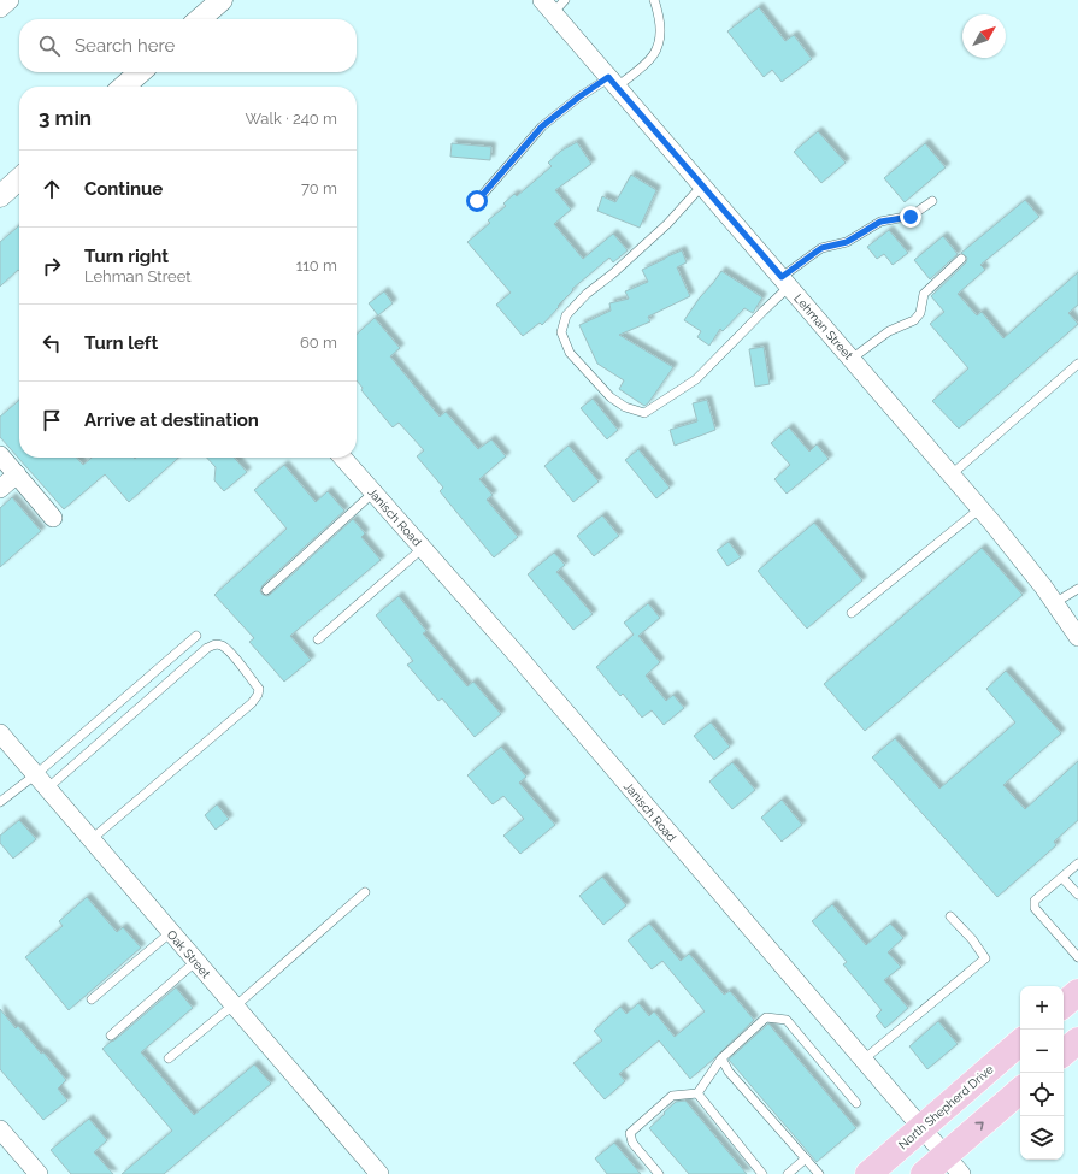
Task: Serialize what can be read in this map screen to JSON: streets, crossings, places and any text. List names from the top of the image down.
{
  "streets": {
    "main road": ["North Shepherd Drive"],
    "street": ["Lehman Street", "Janisch Road", "Oak Street"]
  },
  "crossings": [
    ["Janisch Road", "North Shepherd Drive"]
  ],
  "north": "top right",
  "page": {
    "search": "Search here",
    "heading": ["3 min", "Walk · 240 m"],
    "list": [
      ["Continue", "70 m"],
      ["Turn right", "Lehman Street", "110 m"],
      ["Turn left", "60 m"],
      "Arrive at destination"
    ],
    "map_buttons": ["+", "−"]
  }
}
